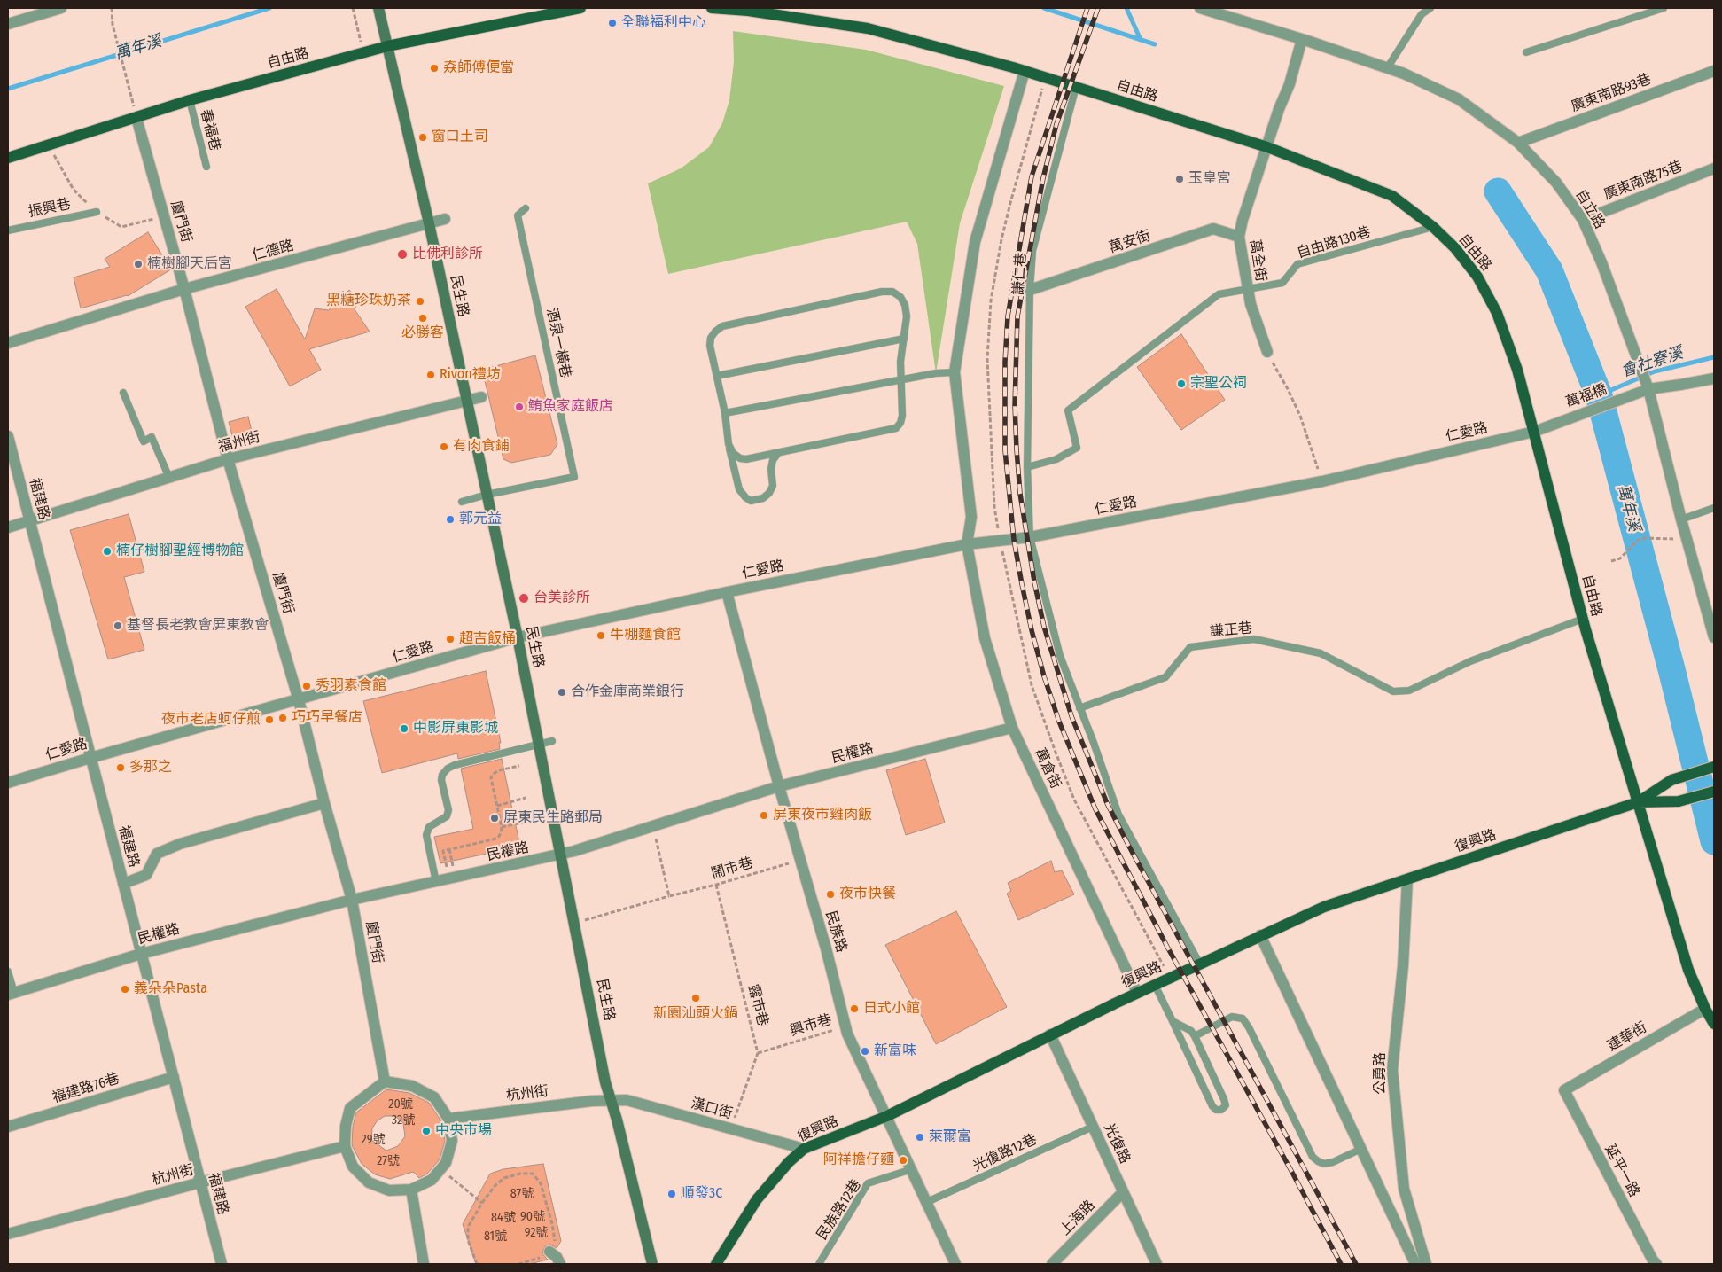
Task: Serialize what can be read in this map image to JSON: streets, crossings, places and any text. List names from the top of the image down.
{
  "streets": {
    "main road": ["自由路", "復興路"],
    "street": [
      "廣東南路93巷",
      "廣東南路75巷",
      "自立路",
      "廈門街",
      "萬安街",
      "仁德路",
      "萬全街",
      "民生路",
      "萬福橋",
      "仁愛路",
      "福州街",
      "福建路",
      "民權路",
      "萬倉街",
      "民族路",
      "建華街",
      "公勇路",
      "福建路76巷",
      "杭州街",
      "漢口街",
      "光復路",
      "延平一路",
      "上海路"
    ],
    "lane": [
      "春福巷",
      "振興巷",
      "自由路130巷",
      "謙仁巷",
      "酒泉一橫巷",
      "謙正巷",
      "光復路12巷",
      "民族路12巷"
    ],
    "path": ["鬧市巷", "露市巷", "興市巷"]
  },
  "crossings": [
    ["自由路", "春福巷"],
    ["自由路", "廈門街"],
    ["自由路", "自由路130巷"],
    ["自由路", "萬全街"],
    ["自由路", "謙仁巷"],
    ["自由路", "民生路"],
    ["自由路", "萬福橋"],
    ["自由路", "仁愛路"],
    ["自由路", "謙正巷"],
    ["自由路", "萬倉街"],
    ["自由路", "復興路"],
    ["自由路", "建華街"],
    ["廣東南路93巷", "自立路"],
    ["廣東南路75巷", "自立路"],
    ["自立路", "萬全街"],
    ["自立路", "萬福橋"],
    ["廈門街", "仁德路"],
    ["廈門街", "仁愛路"],
    ["廈門街", "福州街"],
    ["廈門街", "民權路"],
    ["廈門街", "杭州街"],
    ["萬安街", "萬全街"],
    ["萬安街", "謙仁巷"],
    ["自由路130巷", "萬全街"],
    ["仁德路", "民生路"],
    ["謙仁巷", "仁愛路"],
    ["民生路", "酒泉一橫巷"],
    ["民生路", "仁愛路"],
    ["民生路", "福州街"],
    ["民生路", "民權路"],
    ["民生路", "鬧市巷"],
    ["民生路", "杭州街"],
    ["民生路", "漢口街"],
    ["萬福橋", "仁愛路"],
    ["仁愛路", "福建路"],
    ["仁愛路", "萬倉街"],
    ["仁愛路", "民族路"],
    ["福州街", "福建路"],
    ["福建路", "民權路"],
    ["福建路", "福建路76巷"],
    ["福建路", "杭州街"],
    ["民權路", "萬倉街"],
    ["民權路", "民族路"],
    ["萬倉街", "復興路"],
    ["復興路", "民族路"],
    ["復興路", "公勇路"],
    ["復興路", "漢口街"],
    ["復興路", "光復路"],
    ["鬧市巷", "民族路"],
    ["鬧市巷", "露市巷"],
    ["民族路", "興市巷"],
    ["民族路", "光復路12巷"],
    ["民族路", "民族路12巷"],
    ["露市巷", "興市巷"],
    ["建華街", "延平一路"],
    ["杭州街", "漢口街"],
    ["光復路", "光復路12巷"],
    ["光復路", "上海路"]
  ],
  "water": ["萬年溪", "會社寮溪"],
  "places": [
    "全聯福利中心",
    "𡘙師傅便當",
    "窗口土司",
    "玉皇宮",
    "比佛利診所",
    "楠樹腳天后宮",
    "黑糖珍珠奶茶",
    "必勝客",
    "Rivon禮坊",
    "宗聖公祠",
    "鮪魚家庭飯店",
    "有肉食鋪",
    "郭元益",
    "楠仔樹腳聖經博物館",
    "台美診所",
    "基督長老教會屏東教會",
    "牛棚麵食館",
    "超吉飯桶",
    "秀羽素食館",
    "合作金庫商業銀行",
    "巧巧早餐店",
    "夜市老店蚵仔煎",
    "中影屏東影城",
    "多那之",
    "屏東夜市雞肉飯",
    "屏東民生路郵局",
    "夜市快餐",
    "義朵朵Pasta",
    "新園汕頭火鍋",
    "日式小館",
    "新富味",
    "中央市場",
    "萊爾富",
    "阿祥擔仔麵",
    "順發3C"
  ],
  "house_numbers": [
    "20號",
    "32號",
    "29號",
    "27號",
    "87號",
    "90號",
    "84號",
    "92號",
    "81號"
  ]
}
